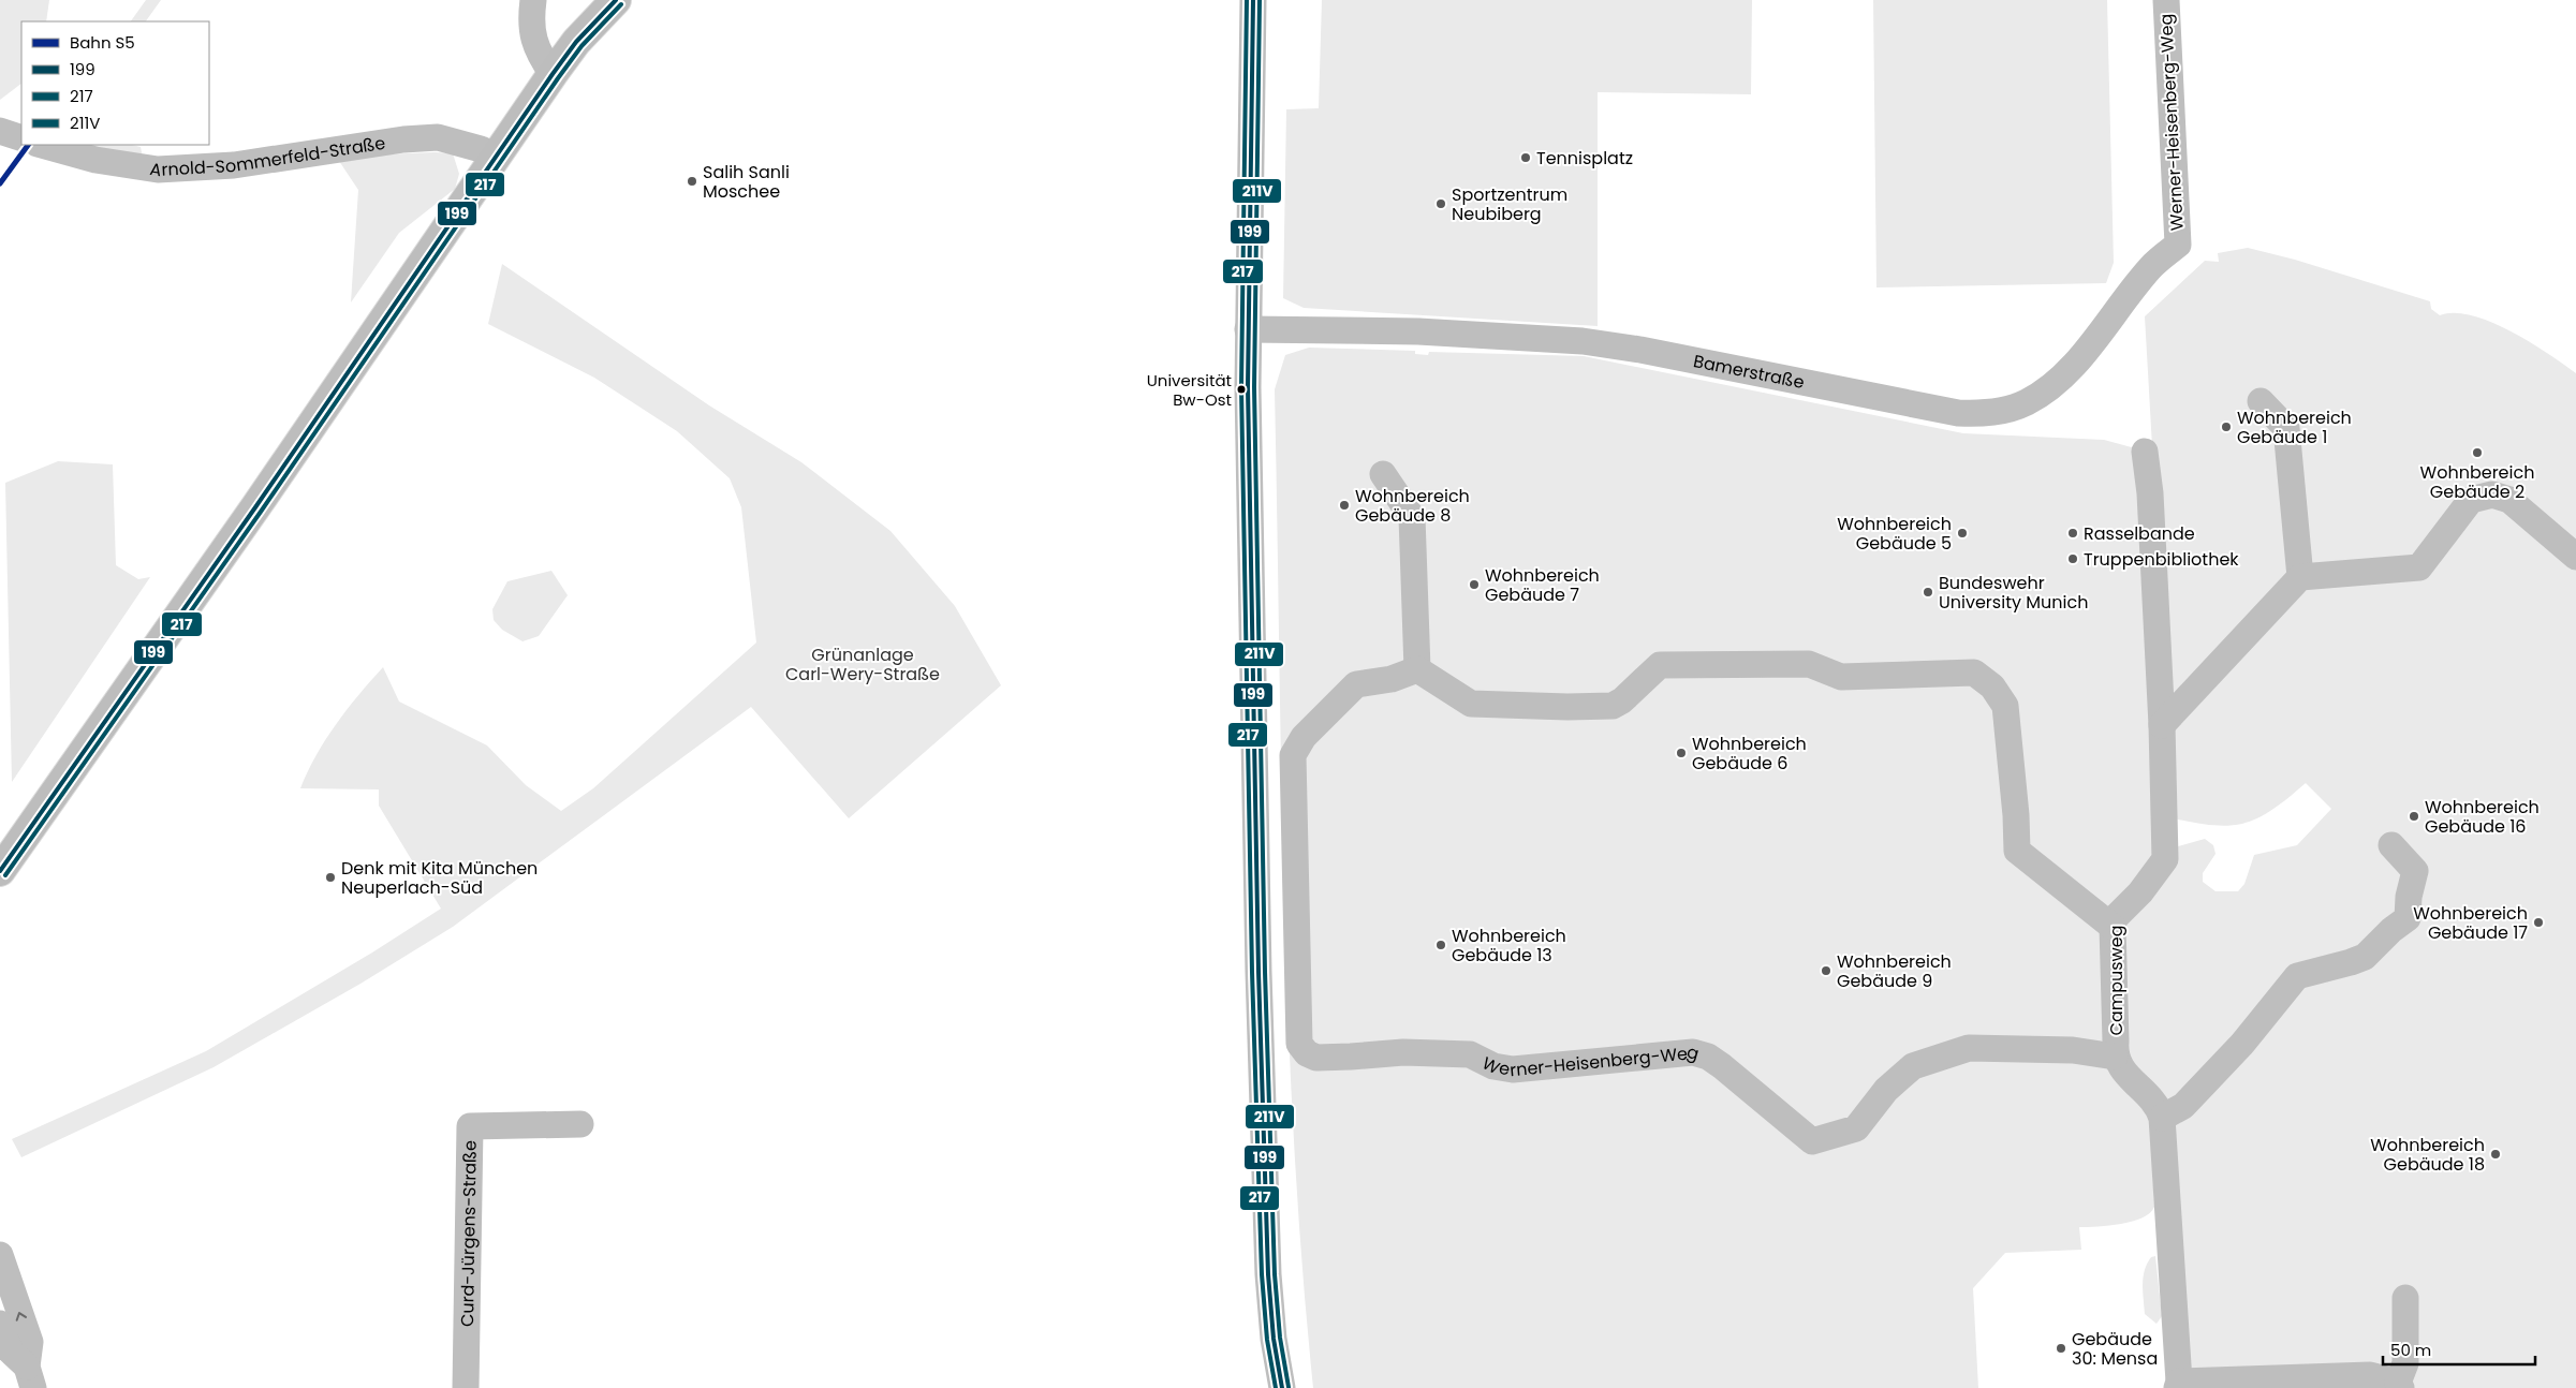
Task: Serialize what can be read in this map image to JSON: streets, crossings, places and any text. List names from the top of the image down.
{
  "streets": {
    "street": [
      "Werner-Heisenberg-Weg",
      "Arnold-Sommerfeld-Straße",
      "Bamerstraße",
      "Campusweg",
      "Curd-Jürgens-Straße"
    ]
  },
  "crossings": [
    ["Werner-Heisenberg-Weg", "Bamerstraße"],
    ["Werner-Heisenberg-Weg", "Campusweg"]
  ],
  "parks": ["Grünanlage Carl-Wery-Straße"],
  "places": [
    "Tennisplatz",
    "Salih Sanli Moschee",
    "Sportzentrum Neubiberg",
    "Universität Bw-Ost",
    "Wohnbereich Gebäude 1",
    "Wohnbereich Gebäude 2",
    "Wohnbereich Gebäude 8",
    "Wohnbereich Gebäude 5",
    "Rasselbande",
    "Truppenbibliothek",
    "Wohnbereich Gebäude 7",
    "Bundeswehr University Munich",
    "Wohnbereich Gebäude 6",
    "Wohnbereich Gebäude 16",
    "Denk mit Kita München Neuperlach-Süd",
    "Wohnbereich Gebäude 17",
    "Wohnbereich Gebäude 13",
    "Wohnbereich Gebäude 9",
    "Wohnbereich Gebäude 18",
    "Gebäude 30: Mensa"
  ],
  "lines": [
    "transit line 199",
    "transit line 217",
    "transit line 211V",
    "rail line S5"
  ],
  "legend": [
    "Bahn S5",
    "199",
    "217",
    "211V"
  ],
  "scale_bar": "50 m"
}
